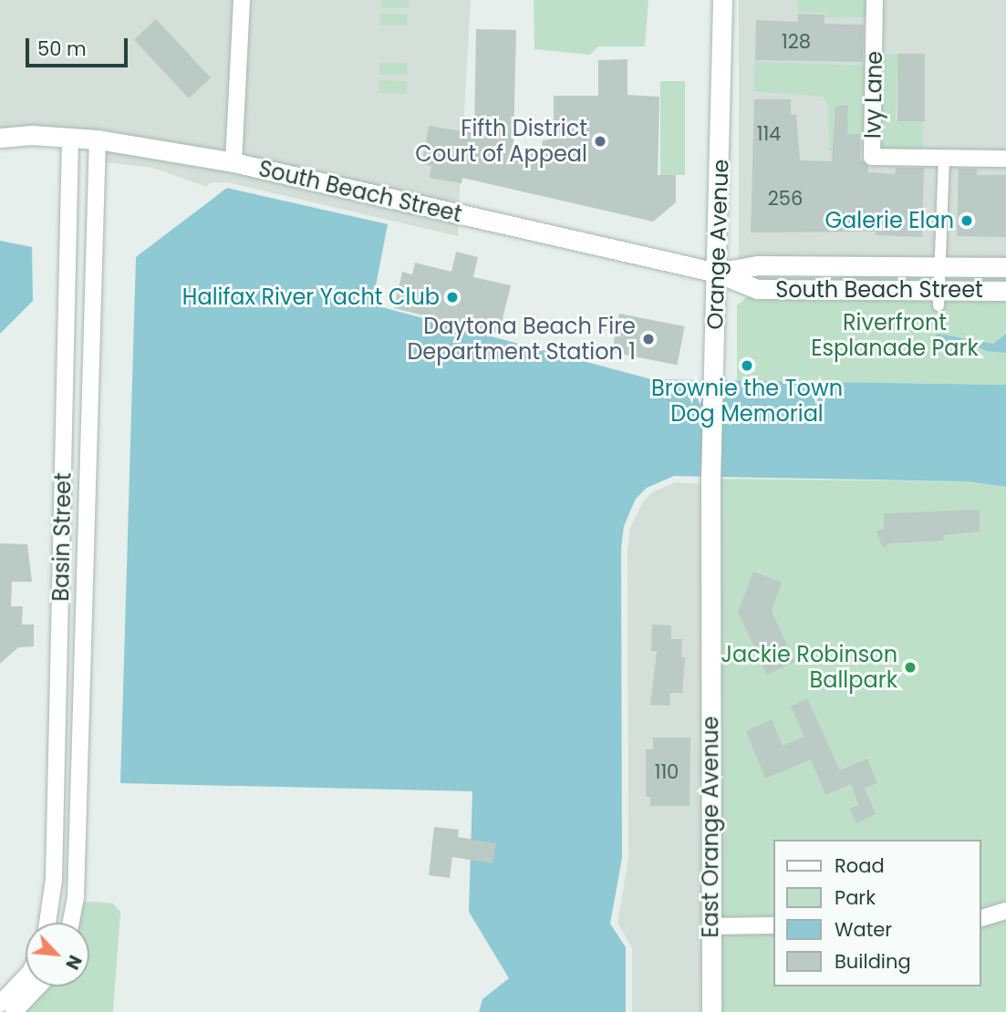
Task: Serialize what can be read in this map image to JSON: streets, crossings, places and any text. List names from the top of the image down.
{
  "streets": {
    "street": [
      "Ivy Lane",
      "South Beach Street",
      "Orange Avenue",
      "Basin Street",
      "East Orange Avenue"
    ]
  },
  "crossings": [
    ["South Beach Street", "Orange Avenue"],
    ["South Beach Street", "Basin Street"],
    ["Orange Avenue", "East Orange Avenue"]
  ],
  "parks": ["Riverfront Esplanade Park"],
  "places": [
    "Fifth District Court of Appeal",
    "Galerie Elan",
    "Halifax River Yacht Club",
    "Daytona Beach Fire Department Station 1",
    "Brownie the Town Dog Memorial",
    "Jackie Robinson Ballpark"
  ],
  "house_numbers": [
    "128",
    "114",
    "256",
    "110"
  ],
  "legend": [
    "Road",
    "Park",
    "Water",
    "Building"
  ],
  "scale_bar": "50 m",
  "north": "bottom right"
}
